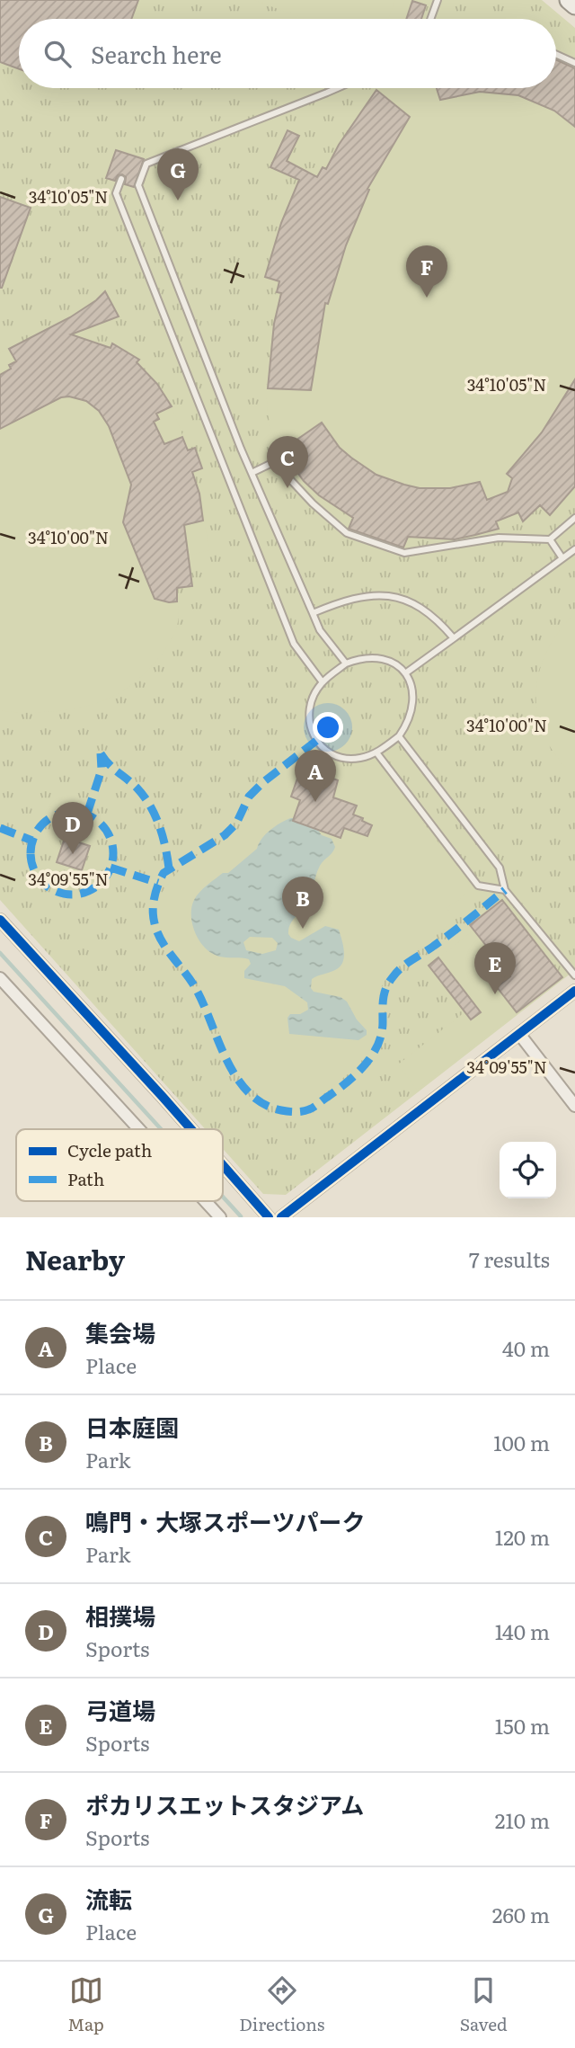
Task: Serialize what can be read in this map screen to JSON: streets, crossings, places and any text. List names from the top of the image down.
{
  "legend": ["Cycle path", "Path"],
  "page": {
    "search": "Search here",
    "pins": [
      "G",
      "F",
      "C",
      "A",
      "D",
      "B",
      "E"
    ],
    "heading": ["Nearby", "7 results"],
    "list": [
      {
        "mark": "A",
        "name": "集会場",
        "note": "Place",
        "value": "40 m"
      },
      {
        "mark": "B",
        "name": "日本庭園",
        "note": "Park",
        "value": "100 m"
      },
      {
        "mark": "C",
        "name": "鳴門・大塚スポーツパーク",
        "note": "Park",
        "value": "120 m"
      },
      {
        "mark": "D",
        "name": "相撲場",
        "note": "Sports",
        "value": "140 m"
      },
      {
        "mark": "E",
        "name": "弓道場",
        "note": "Sports",
        "value": "150 m"
      },
      {
        "mark": "F",
        "name": "ポカリスエットスタジアム",
        "note": "Sports",
        "value": "210 m"
      },
      {
        "mark": "G",
        "name": "流転",
        "note": "Place",
        "value": "260 m"
      }
    ],
    "nav": ["Map", "Directions", "Saved"]
  },
  "coordinates": ["34°10'05\"N", "34°10'00\"N", "34°09'55\"N"]
}
